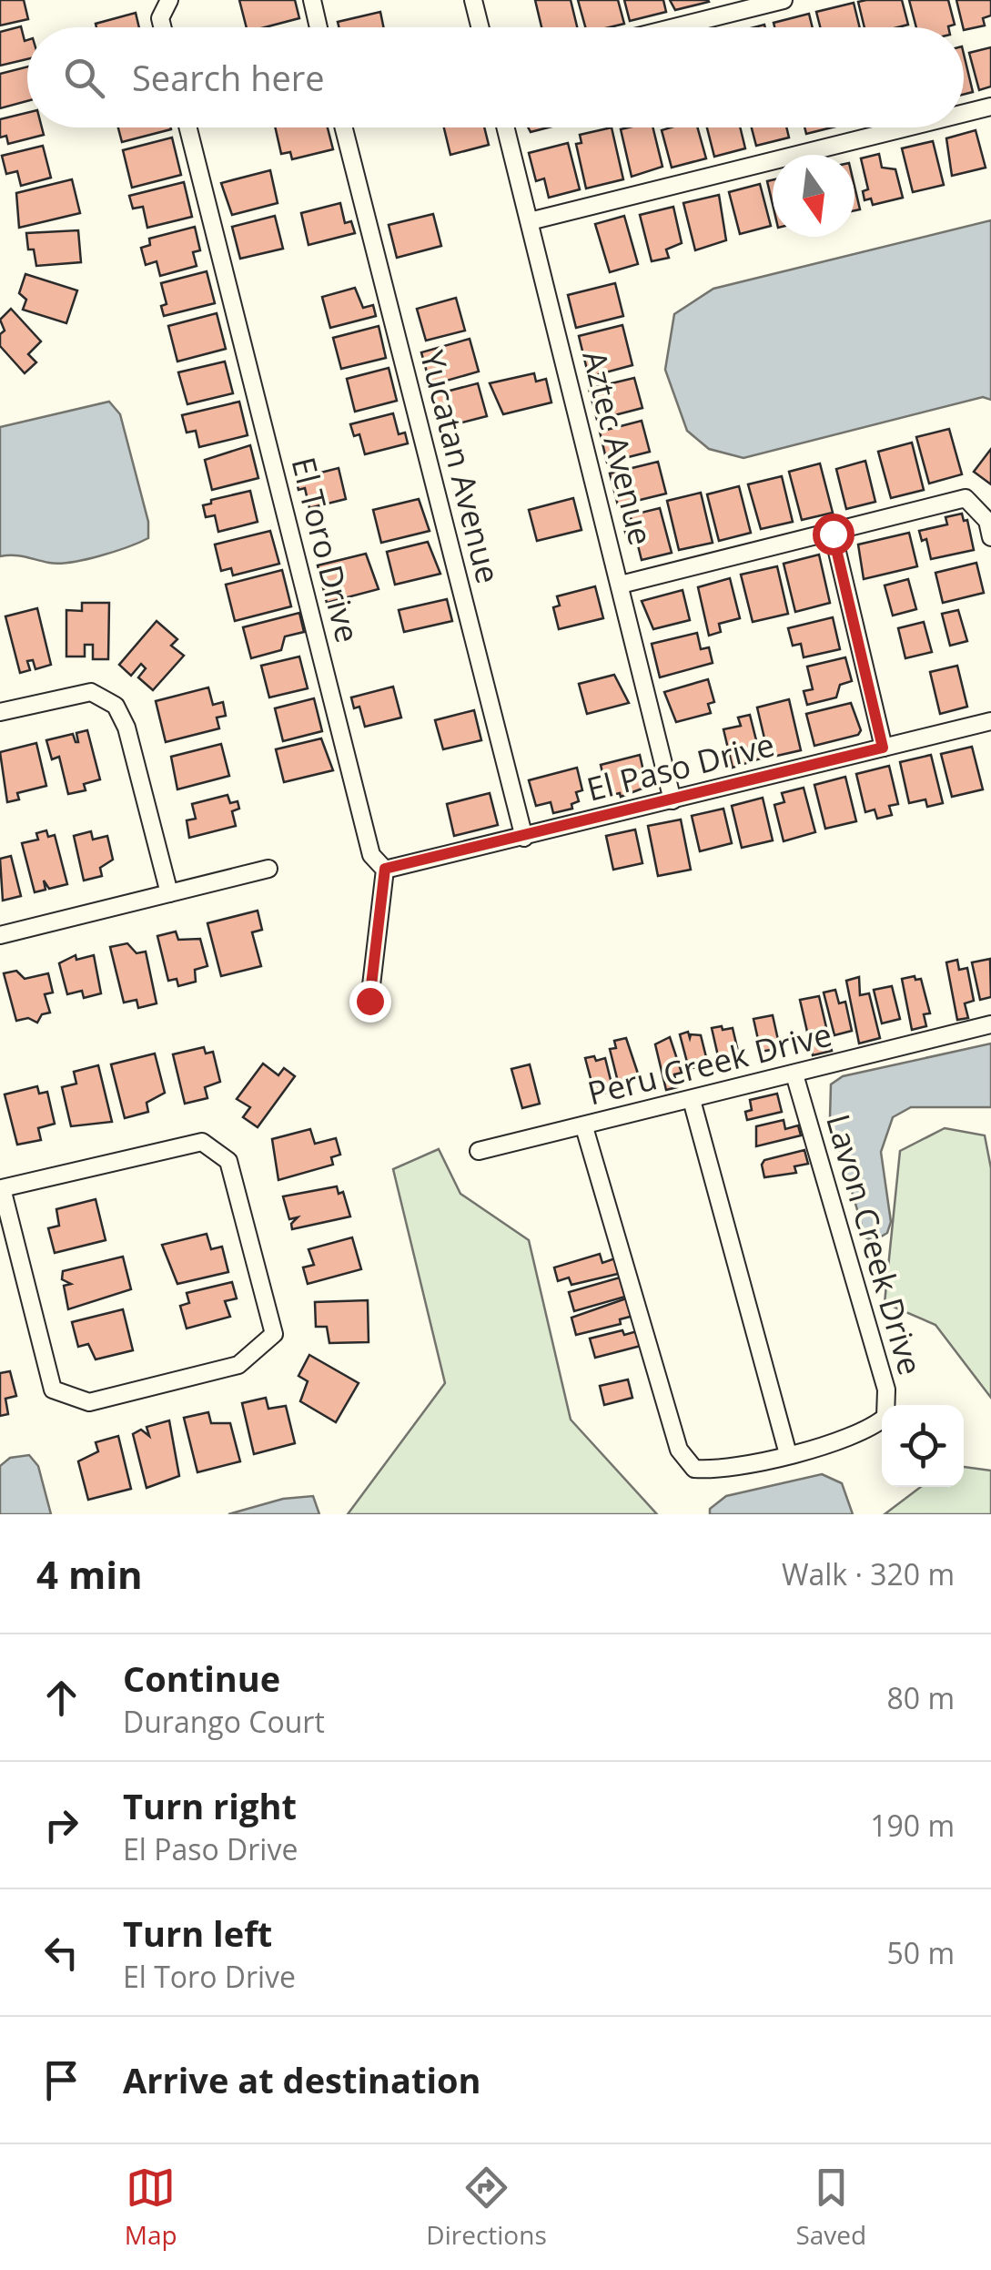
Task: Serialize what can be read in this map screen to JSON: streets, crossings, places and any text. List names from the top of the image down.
{
  "streets": {
    "street": [
      "Aztec Avenue",
      "Yucatan Avenue",
      "El Toro Drive",
      "El Paso Drive",
      "Peru Creek Drive",
      "Lavon Creek Drive"
    ]
  },
  "crossings": [
    ["Aztec Avenue", "El Paso Drive"],
    ["Yucatan Avenue", "El Paso Drive"],
    ["El Toro Drive", "El Paso Drive"],
    ["Peru Creek Drive", "Lavon Creek Drive"]
  ],
  "north": "bottom",
  "page": {
    "search": "Search here",
    "heading": ["4 min", "Walk · 320 m"],
    "list": [
      ["Continue", "Durango Court", "80 m"],
      ["Turn right", "El Paso Drive", "190 m"],
      ["Turn left", "El Toro Drive", "50 m"],
      "Arrive at destination"
    ],
    "nav": ["Map", "Directions", "Saved"]
  }
}
